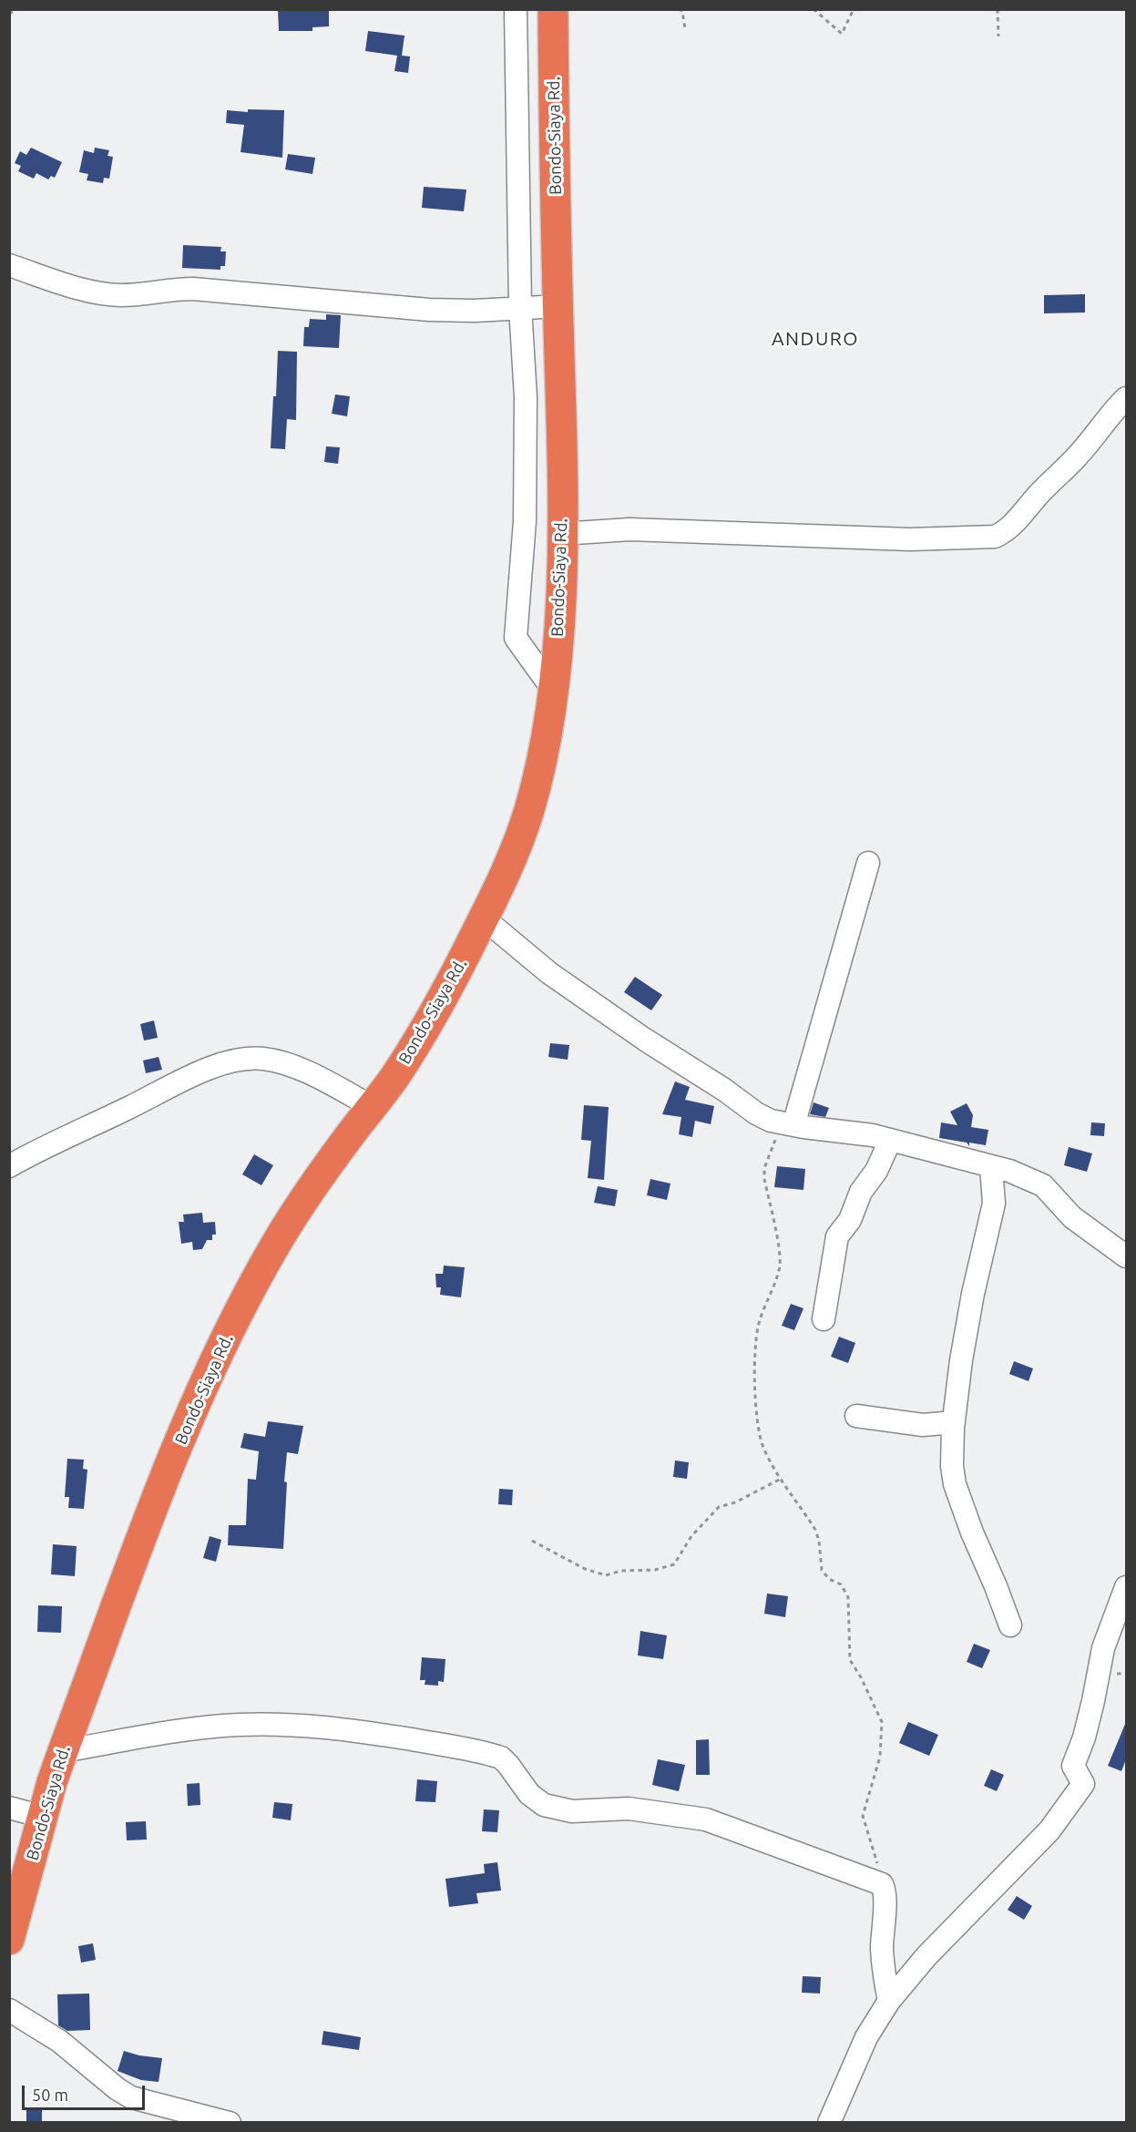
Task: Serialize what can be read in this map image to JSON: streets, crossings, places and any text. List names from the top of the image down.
{
  "streets": {
    "highway": ["Bondo-Siaya Rd."]
  },
  "districts": ["ANDURO"],
  "scale_bar": "50 m"
}
